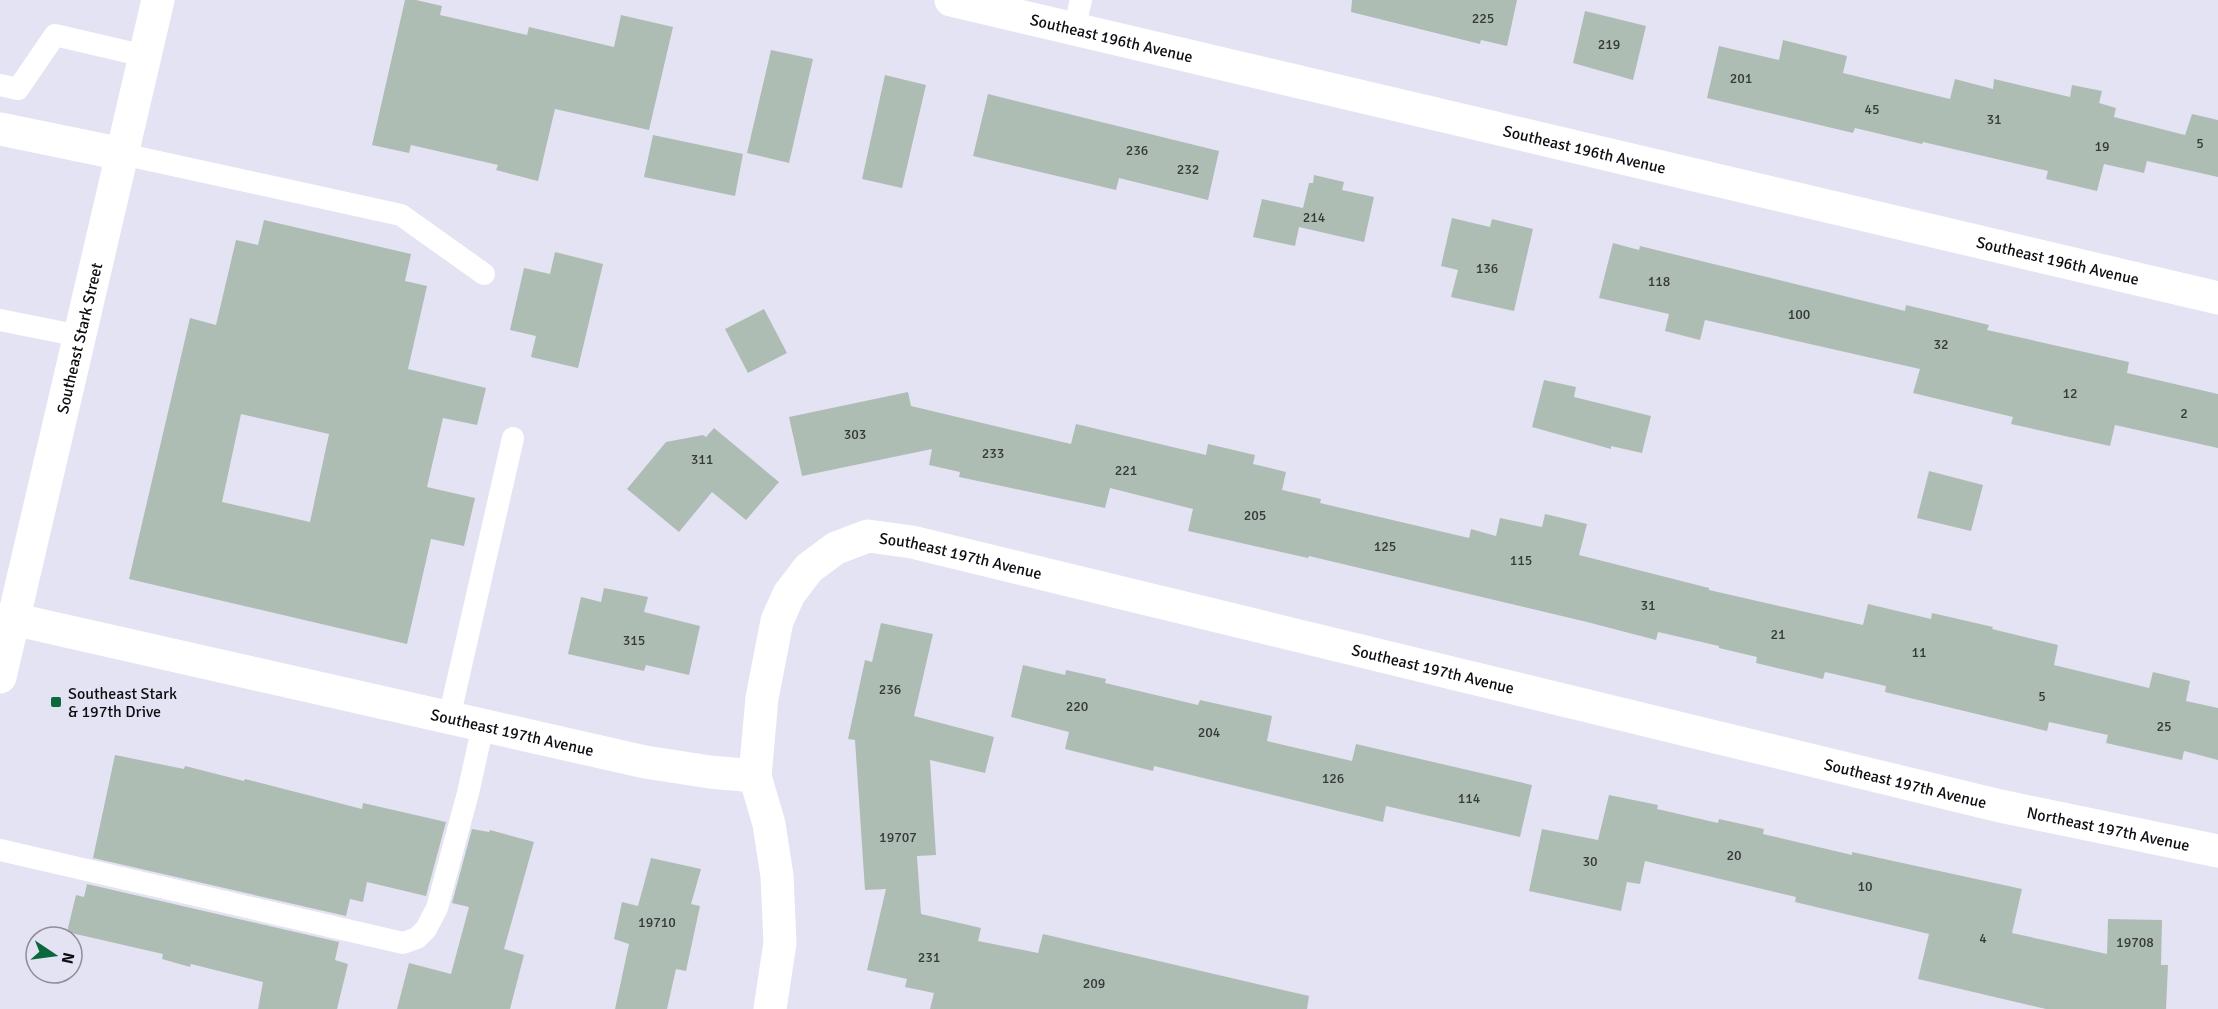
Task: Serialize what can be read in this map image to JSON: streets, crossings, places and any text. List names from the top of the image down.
{
  "streets": {
    "street": [
      "Southeast 196th Avenue",
      "Southeast Stark Street",
      "Southeast 197th Avenue",
      "Northeast 197th Avenue"
    ]
  },
  "crossings": [
    ["Southeast Stark Street", "Southeast 197th Avenue"],
    ["Southeast 197th Avenue", "Northeast 197th Avenue"]
  ],
  "places": {
    "transit": ["Southeast Stark & 197th Drive"]
  },
  "house_numbers": [
    "225",
    "219",
    "201",
    "45",
    "31",
    "5",
    "19",
    "236",
    "232",
    "214",
    "136",
    "118",
    "100",
    "32",
    "12",
    "2",
    "303",
    "233",
    "311",
    "221",
    "205",
    "125",
    "115",
    "31",
    "21",
    "315",
    "11",
    "236",
    "5",
    "220",
    "25",
    "204",
    "126",
    "114",
    "19707",
    "20",
    "30",
    "10",
    "19710",
    "4",
    "19708",
    "231",
    "209"
  ],
  "north": "right"
}
